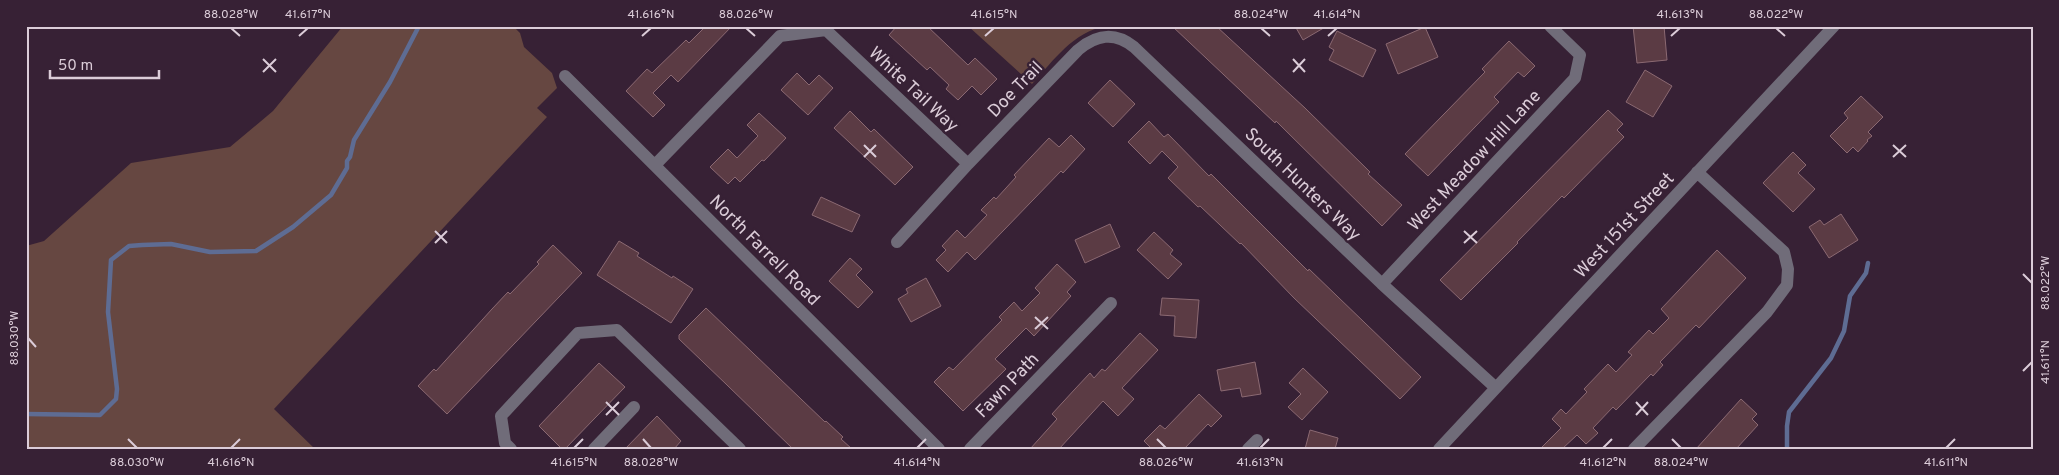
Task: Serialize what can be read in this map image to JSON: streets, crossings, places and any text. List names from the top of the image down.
{
  "streets": {
    "street": [
      "White Tail Way",
      "Doe Trail",
      "West Meadow Hill Lane",
      "South Hunters Way",
      "West 151st Street",
      "North Farrell Road",
      "Fawn Path"
    ]
  },
  "crossings": [
    ["White Tail Way", "Doe Trail"],
    ["White Tail Way", "North Farrell Road"],
    ["Doe Trail", "South Hunters Way"],
    ["West Meadow Hill Lane", "South Hunters Way"],
    ["South Hunters Way", "West 151st Street"]
  ],
  "scale_bar": "50 m",
  "coordinates": [
    "88.028°W",
    "41.617°N",
    "41.616°N",
    "88.026°W",
    "41.615°N",
    "88.024°W",
    "41.614°N",
    "41.613°N",
    "88.022°W",
    "88.030°W",
    "41.611°N",
    "41.612°N"
  ]
}
